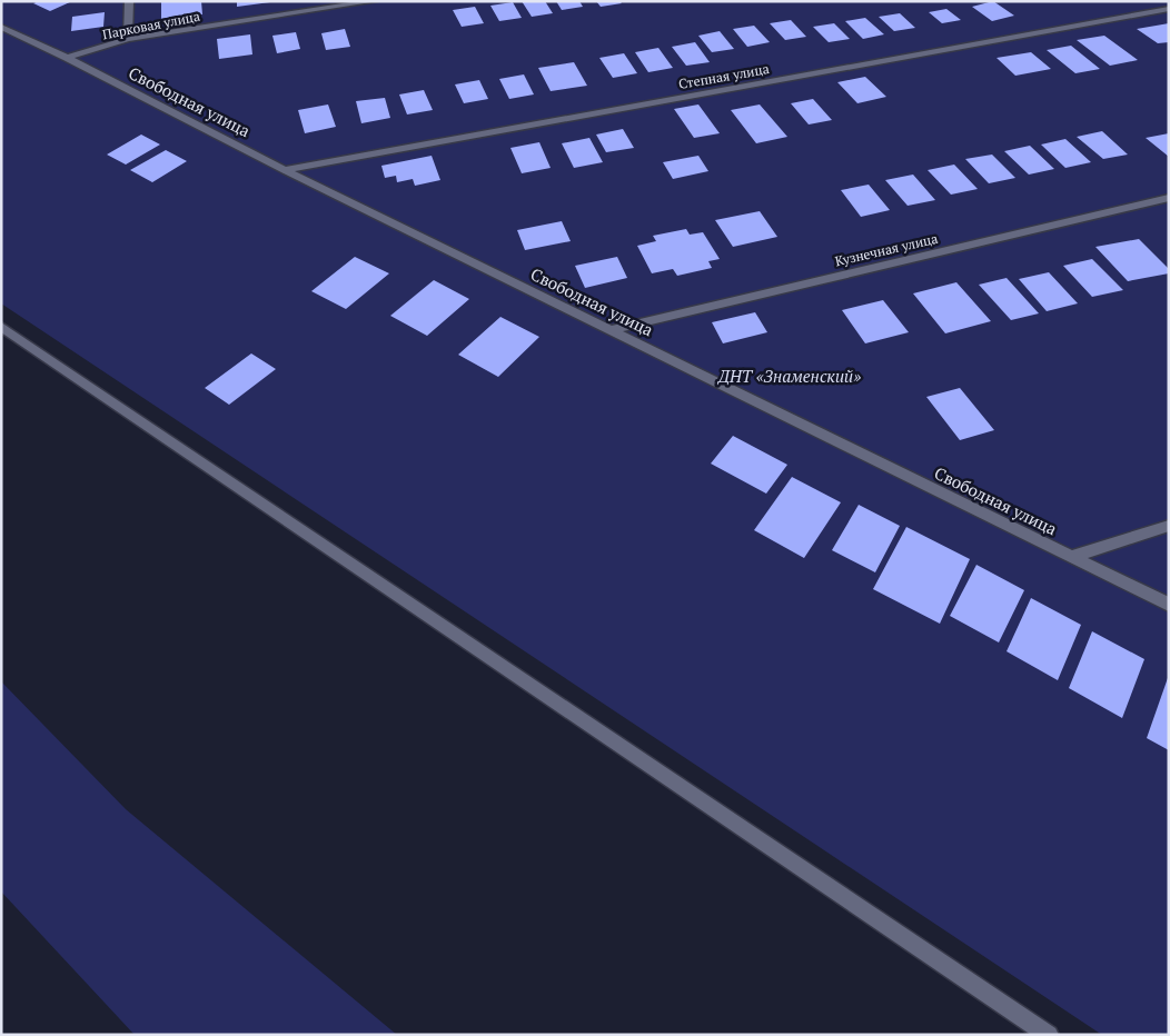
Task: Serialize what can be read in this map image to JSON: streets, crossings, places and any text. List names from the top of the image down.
{
  "streets": {
    "street": [
      "Парковая улица",
      "Степная улица",
      "Свободная улица",
      "Кузнечная улица"
    ]
  },
  "crossings": [
    ["Парковая улица", "Свободная улица"],
    ["Степная улица", "Свободная улица"],
    ["Свободная улица", "Кузнечная улица"]
  ],
  "parks": ["ДНТ «Знаменский»"]
}
